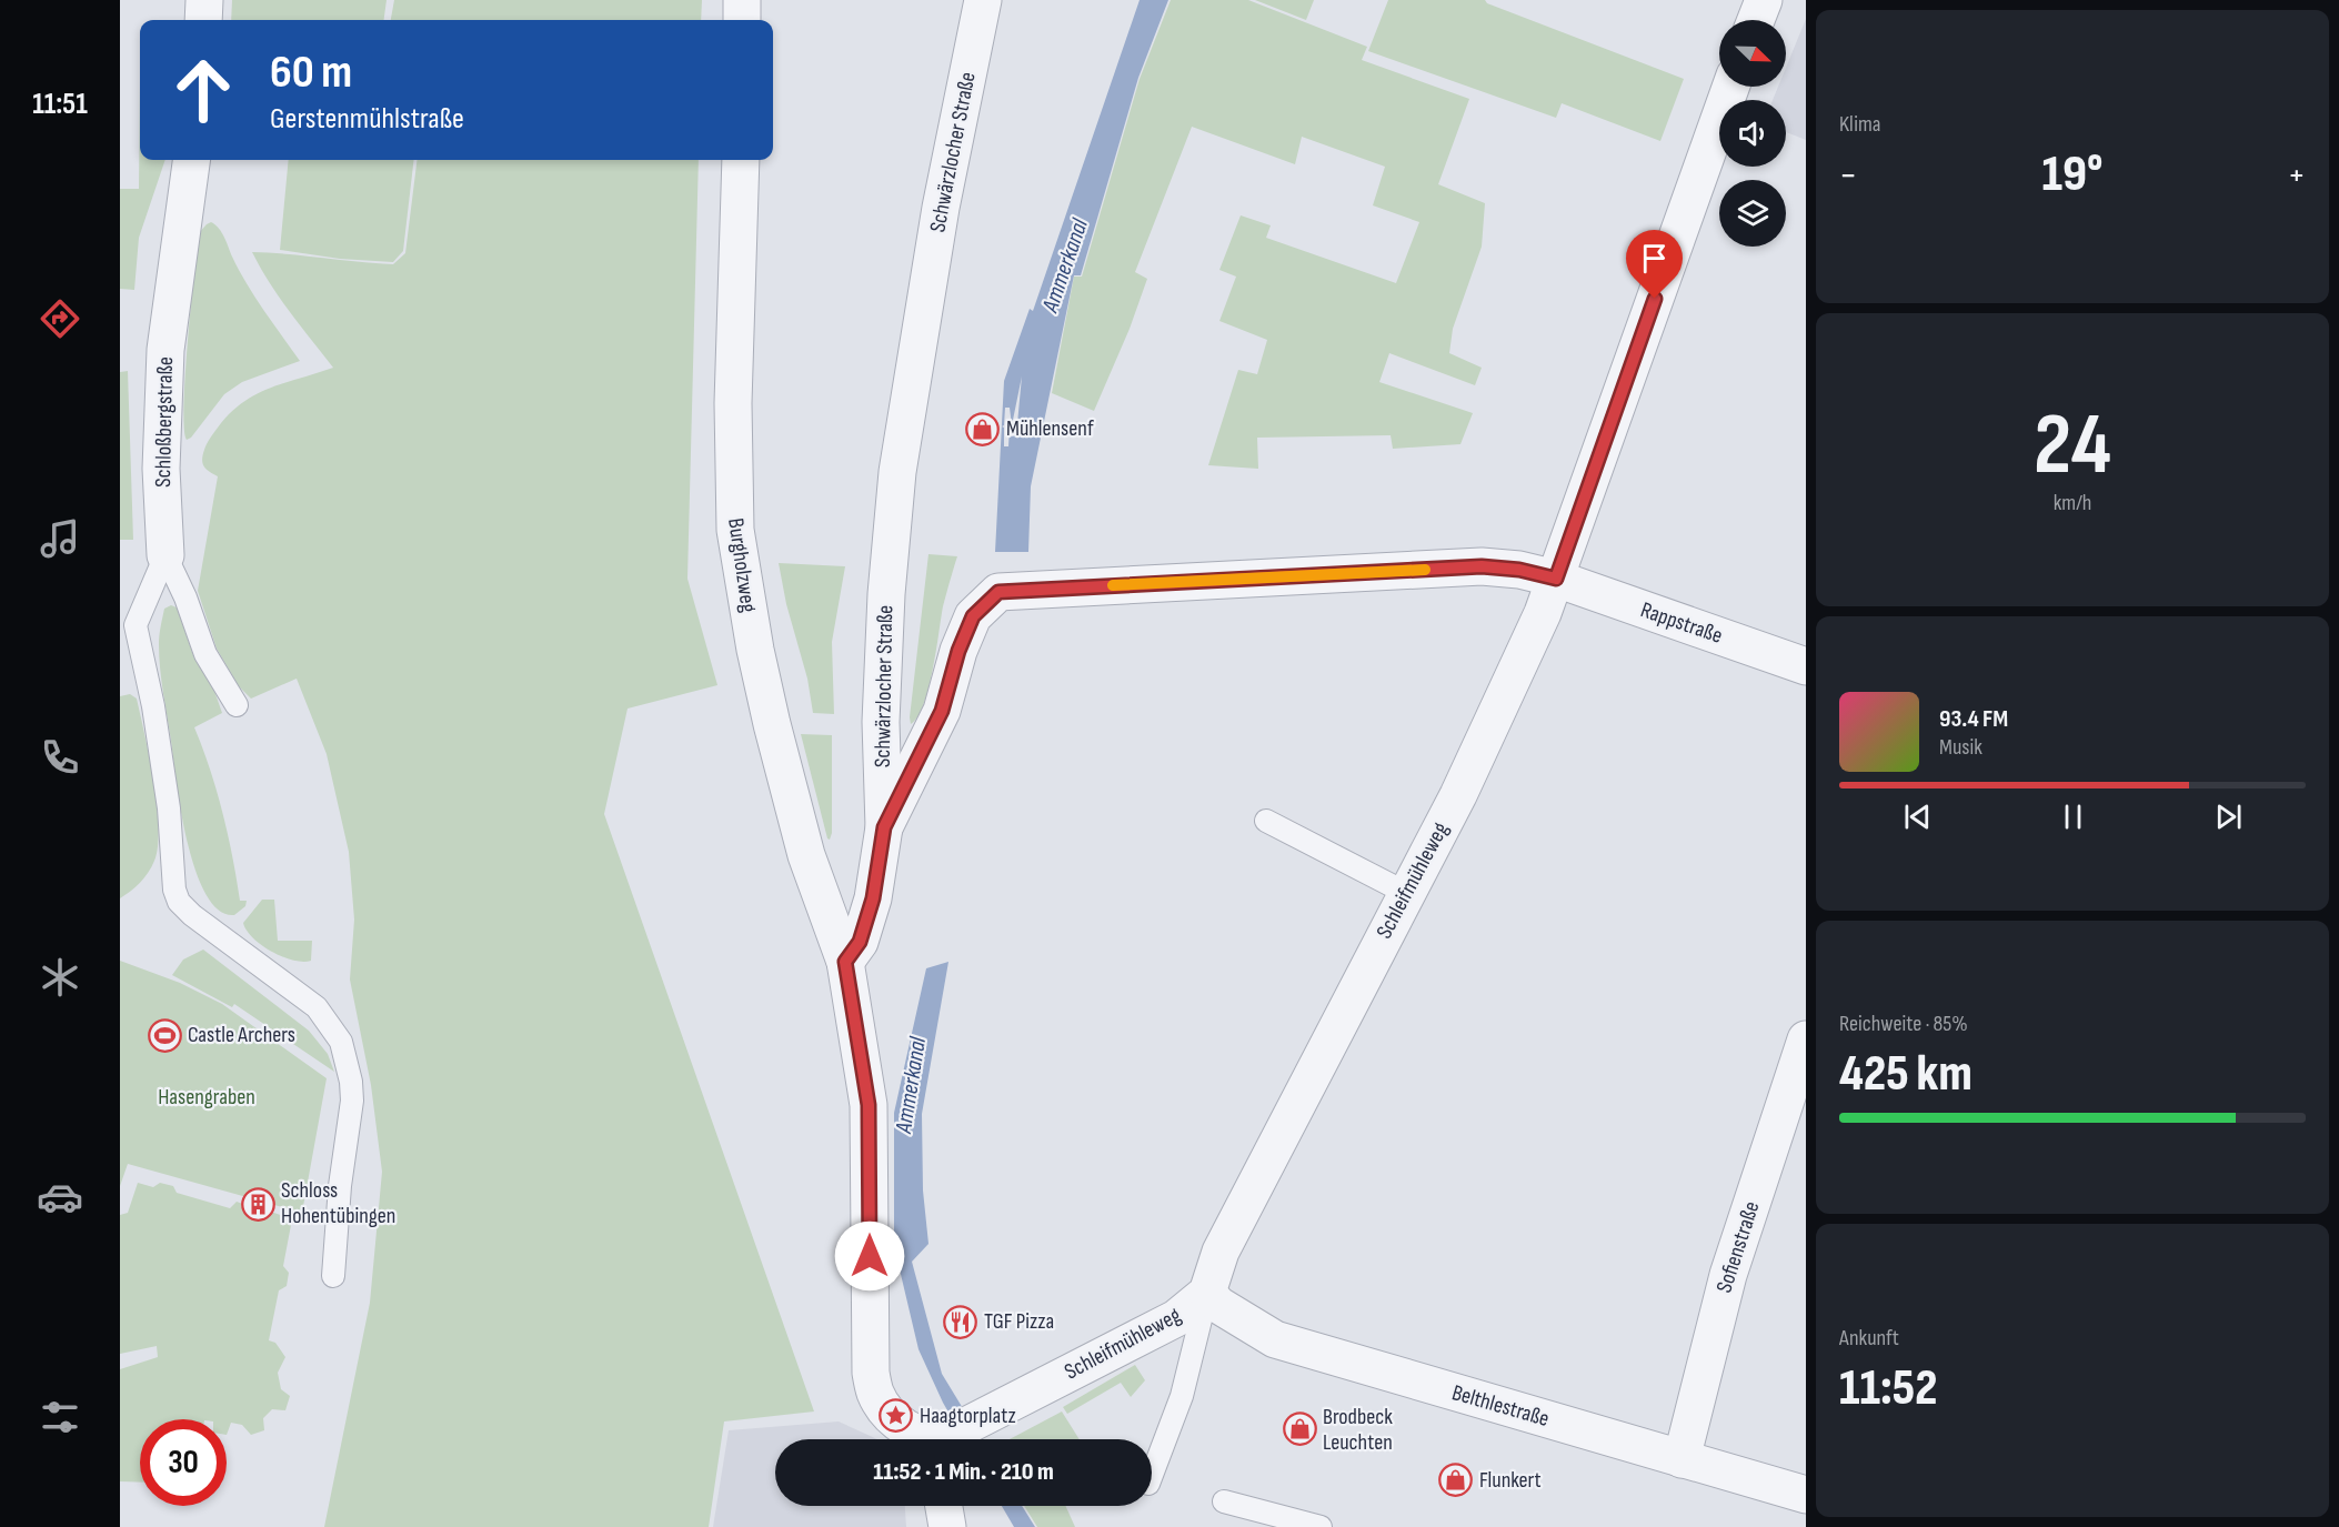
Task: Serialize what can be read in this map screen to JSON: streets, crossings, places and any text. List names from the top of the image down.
{
  "streets": {
    "street": [
      "Schwärzlocher Straße",
      "Schloßbergstraße",
      "Burgholzweg",
      "Rappstraße",
      "Schleifmühleweg",
      "Sofienstraße",
      "Belthlestraße"
    ]
  },
  "crossings": [
    ["Schwärzlocher Straße", "Burgholzweg"],
    ["Schwärzlocher Straße", "Rappstraße"],
    ["Schwärzlocher Straße", "Schleifmühleweg"],
    ["Burgholzweg", "Schleifmühleweg"],
    ["Rappstraße", "Schleifmühleweg"],
    ["Schleifmühleweg", "Belthlestraße"],
    ["Sofienstraße", "Belthlestraße"]
  ],
  "water": ["Ammerkanal"],
  "parks": ["Hasengraben"],
  "places": {
    "shop": ["Mühlensenf", "Brodbeck Leuchten", "Flunkert"],
    "sports": ["Castle Archers"],
    "building": ["Schloss Hohentübingen"],
    "restaurant": ["TGF Pizza"],
    "place": ["Haagtorplatz"]
  },
  "north": "bottom right",
  "page": {
    "tabs": "11:51",
    "tile": [
      "Klima",
      ["24", "km/h"],
      ["Reichweite · 85%", "425 km"],
      ["Ankunft", "11:52"]
    ],
    "turn": ["60 m", "Gerstenmühlstraße"],
    "heat": ["−", "19°", "+"],
    "song": ["93.4 FM", "Musik"],
    "limit": "30",
    "trip": "11:52 · 1 Min. · 210 m"
  }
}
